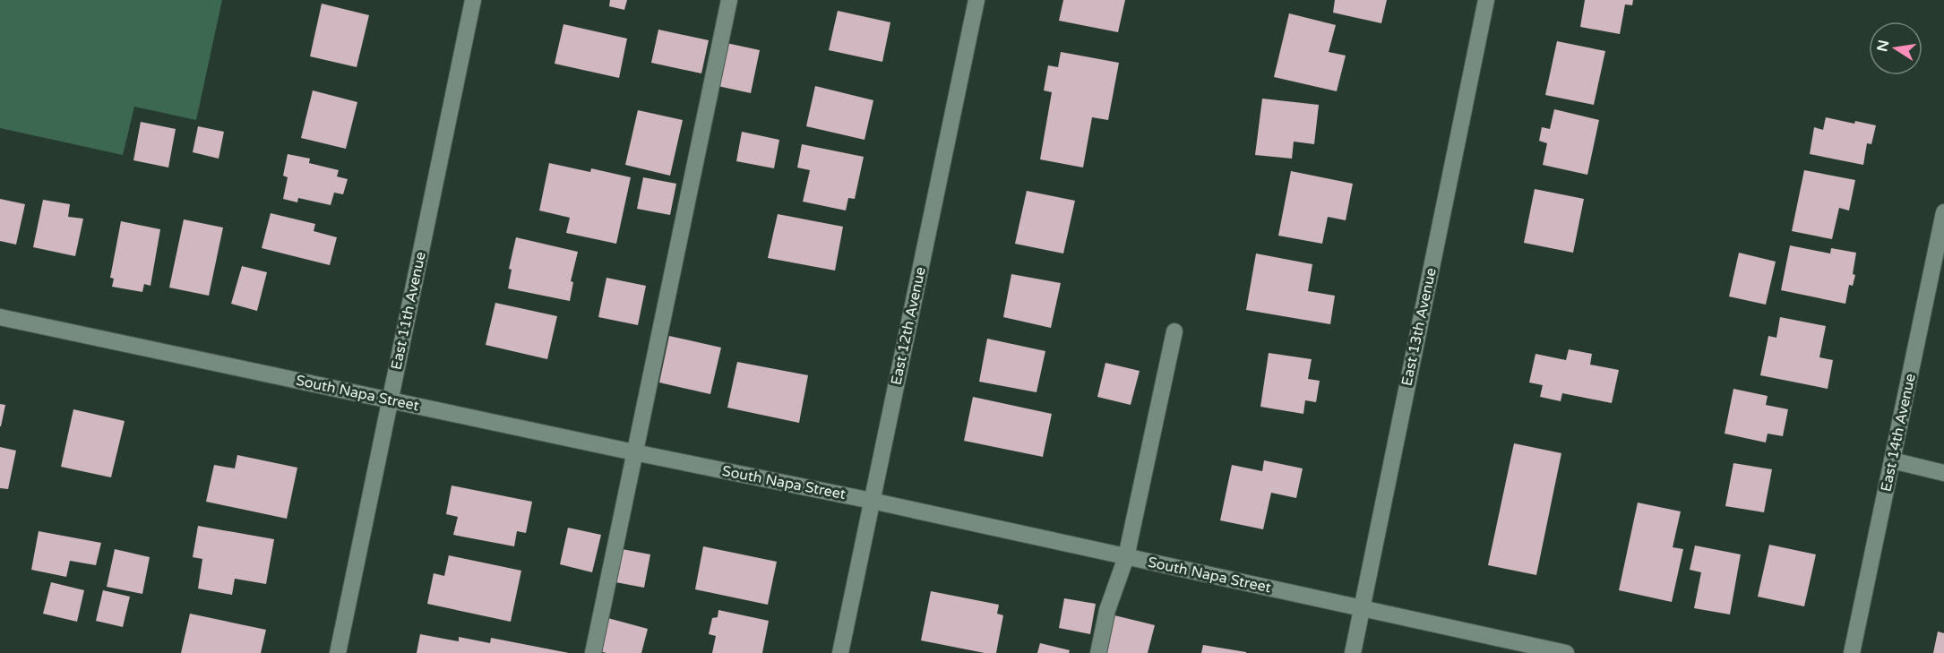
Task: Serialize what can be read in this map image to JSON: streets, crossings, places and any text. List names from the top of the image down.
{
  "streets": {
    "street": [
      "East 11th Avenue",
      "East 12th Avenue",
      "East 13th Avenue",
      "South Napa Street",
      "East 14th Avenue"
    ]
  },
  "crossings": [
    ["East 11th Avenue", "South Napa Street"],
    ["East 12th Avenue", "South Napa Street"],
    ["East 13th Avenue", "South Napa Street"]
  ],
  "north": "left"
}
